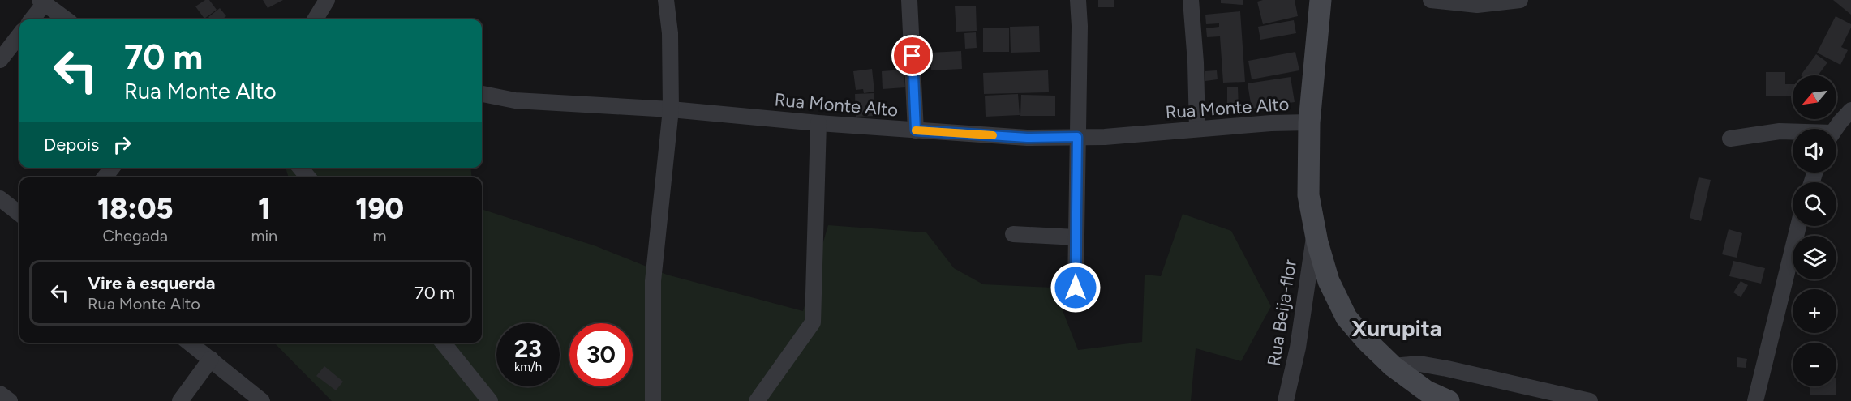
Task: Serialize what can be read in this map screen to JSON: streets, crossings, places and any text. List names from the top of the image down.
{
  "streets": {
    "street": ["Rua Monte Alto", "Rua Beija-flor"]
  },
  "districts": ["Xurupita"],
  "north": "bottom left",
  "page": {
    "turn": ["70 m", "Rua Monte Alto"],
    "map_buttons": ["+", "−"],
    "then": "Depois",
    "eta": [
      "18:05",
      "Chegada",
      "1",
      "min",
      "190",
      "m"
    ],
    "list": [
      {
        "name": "Vire à esquerda",
        "note": "Rua Monte Alto",
        "value": "70 m"
      }
    ],
    "speed": "23 km/h",
    "limit": "30"
  }
}
